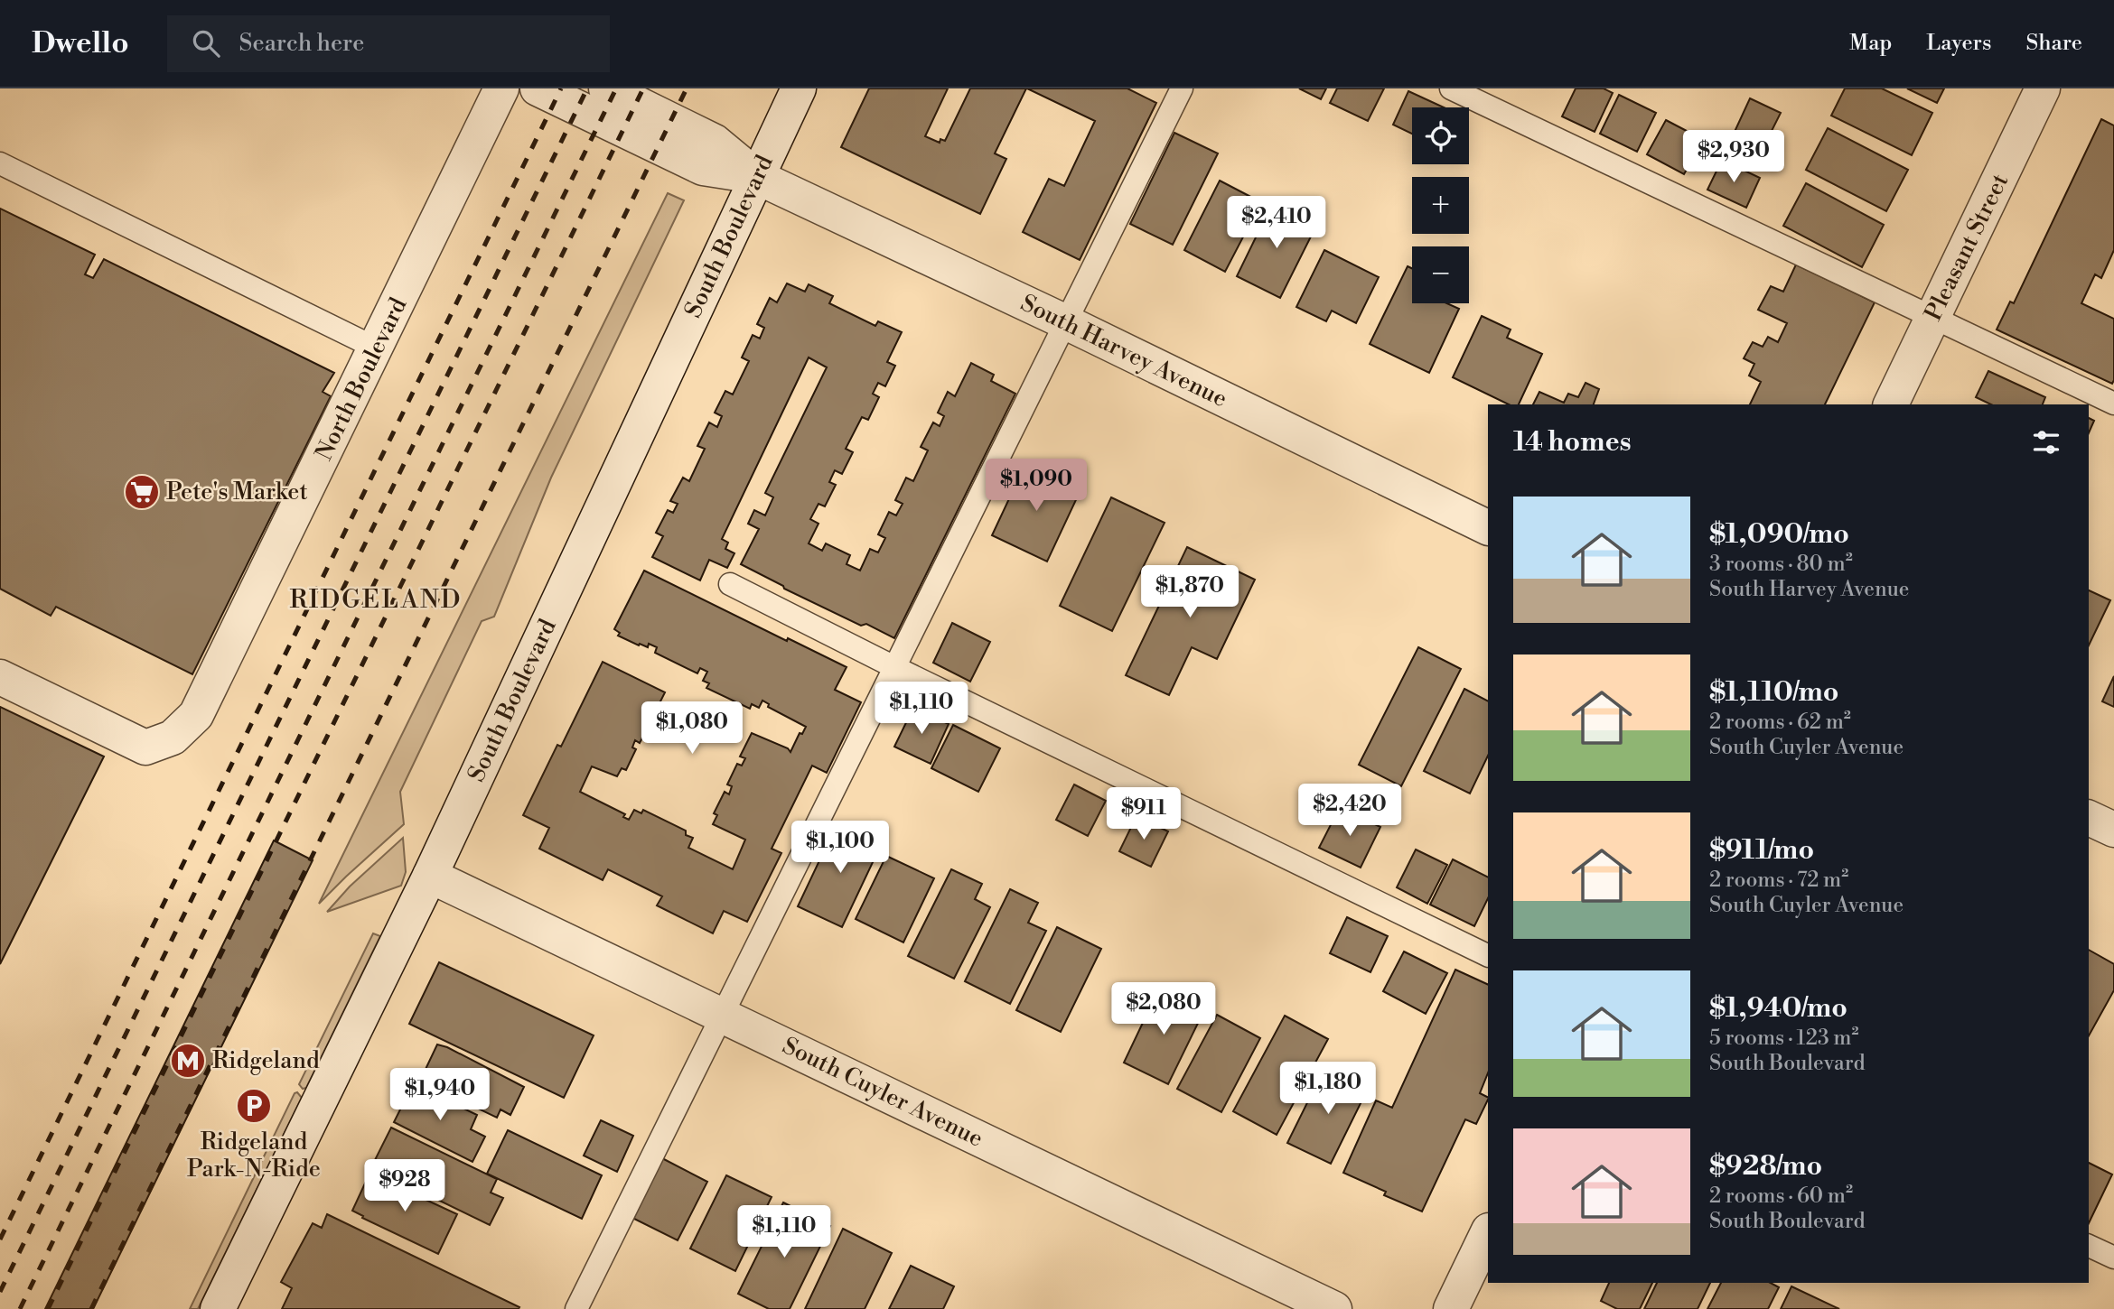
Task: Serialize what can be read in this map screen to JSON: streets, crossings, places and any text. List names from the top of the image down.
{
  "streets": {
    "street": [
      "South Boulevard",
      "Pleasant Street",
      "South Harvey Avenue",
      "North Boulevard",
      "South Cuyler Avenue"
    ]
  },
  "crossings": [
    ["South Boulevard", "South Harvey Avenue"],
    ["South Boulevard", "South Cuyler Avenue"]
  ],
  "districts": ["RIDGELAND"],
  "places": {
    "supermarket": ["Pete's Market"],
    "metro station": ["Ridgeland"],
    "parking": ["Ridgeland Park-N-Ride"]
  },
  "page": {
    "header": "Dwello",
    "search": "Search here",
    "nav": ["Map", "Layers", "Share"],
    "map_buttons": ["+", "−"],
    "price": [
      "$2,930",
      "$2,410",
      "$1,090",
      "$1,870",
      "$1,110",
      "$1,080",
      "$2,420",
      "$911",
      "$1,100",
      "$2,080",
      "$1,180",
      "$1,940",
      "$928",
      "$1,110"
    ],
    "heading": "14 homes",
    "list": [
      {
        "name": "$1,090/mo",
        "note": "3 rooms · 80 m² · South Harvey Avenue"
      },
      {
        "name": "$1,110/mo",
        "note": "2 rooms · 62 m² · South Cuyler Avenue"
      },
      {
        "name": "$911/mo",
        "note": "2 rooms · 72 m² · South Cuyler Avenue"
      },
      {
        "name": "$1,940/mo",
        "note": "5 rooms · 123 m² · South Boulevard"
      },
      {
        "name": "$928/mo",
        "note": "2 rooms · 60 m² · South Boulevard"
      }
    ]
  }
}
